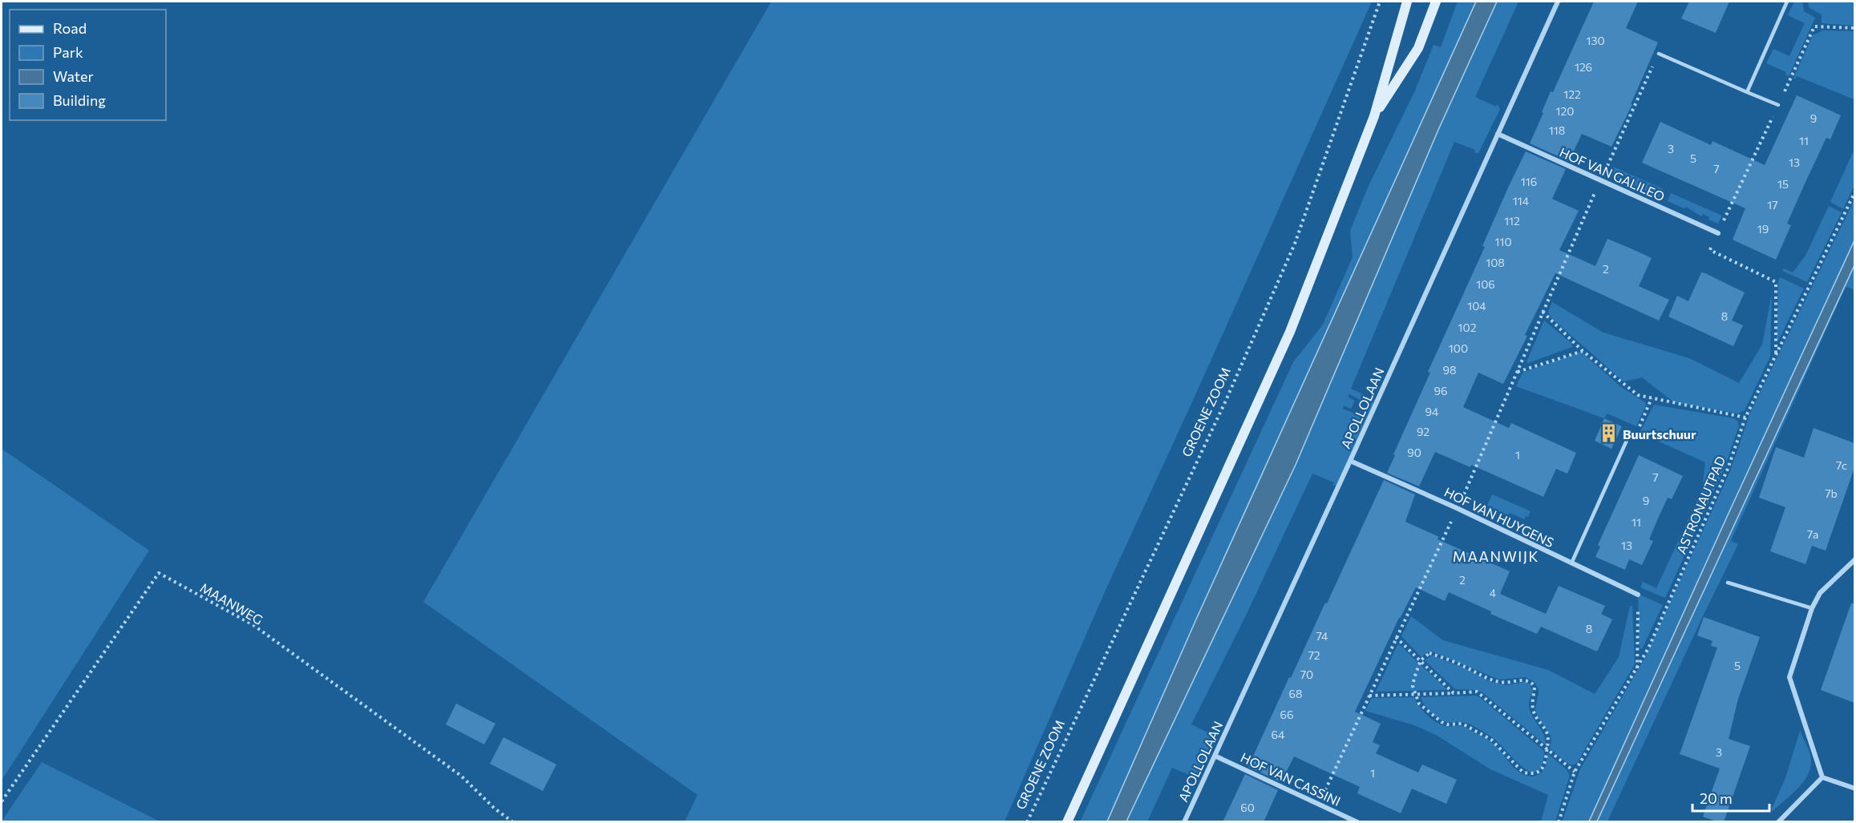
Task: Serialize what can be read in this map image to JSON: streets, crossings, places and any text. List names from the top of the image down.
{
  "streets": {
    "street": [
      "HOF VAN GALILEO",
      "APOLLOLAAN",
      "HOF VAN HUYGENS",
      "HOF VAN CASSINI"
    ],
    "path": ["GROENE ZOOM", "ASTRONAUTPAD", "MAANWEG"]
  },
  "crossings": [
    ["HOF VAN GALILEO", "APOLLOLAAN"],
    ["APOLLOLAAN", "HOF VAN HUYGENS"],
    ["APOLLOLAAN", "HOF VAN CASSINI"]
  ],
  "districts": ["MAANWIJK"],
  "places": {
    "building": ["Buurtschuur"]
  },
  "house_numbers": [
    "130",
    "126",
    "122",
    "120",
    "9",
    "118",
    "11",
    "3",
    "5",
    "13",
    "7",
    "116",
    "15",
    "114",
    "17",
    "112",
    "19",
    "110",
    "108",
    "2",
    "106",
    "104",
    "8",
    "102",
    "100",
    "98",
    "96",
    "94",
    "92",
    "90",
    "1",
    "7c",
    "7",
    "7b",
    "9",
    "11",
    "7a",
    "13",
    "2",
    "4",
    "8",
    "74",
    "72",
    "5",
    "70",
    "68",
    "66",
    "64",
    "3",
    "1",
    "60"
  ],
  "legend": [
    "Road",
    "Park",
    "Water",
    "Building"
  ],
  "scale_bar": "20 m"
}
